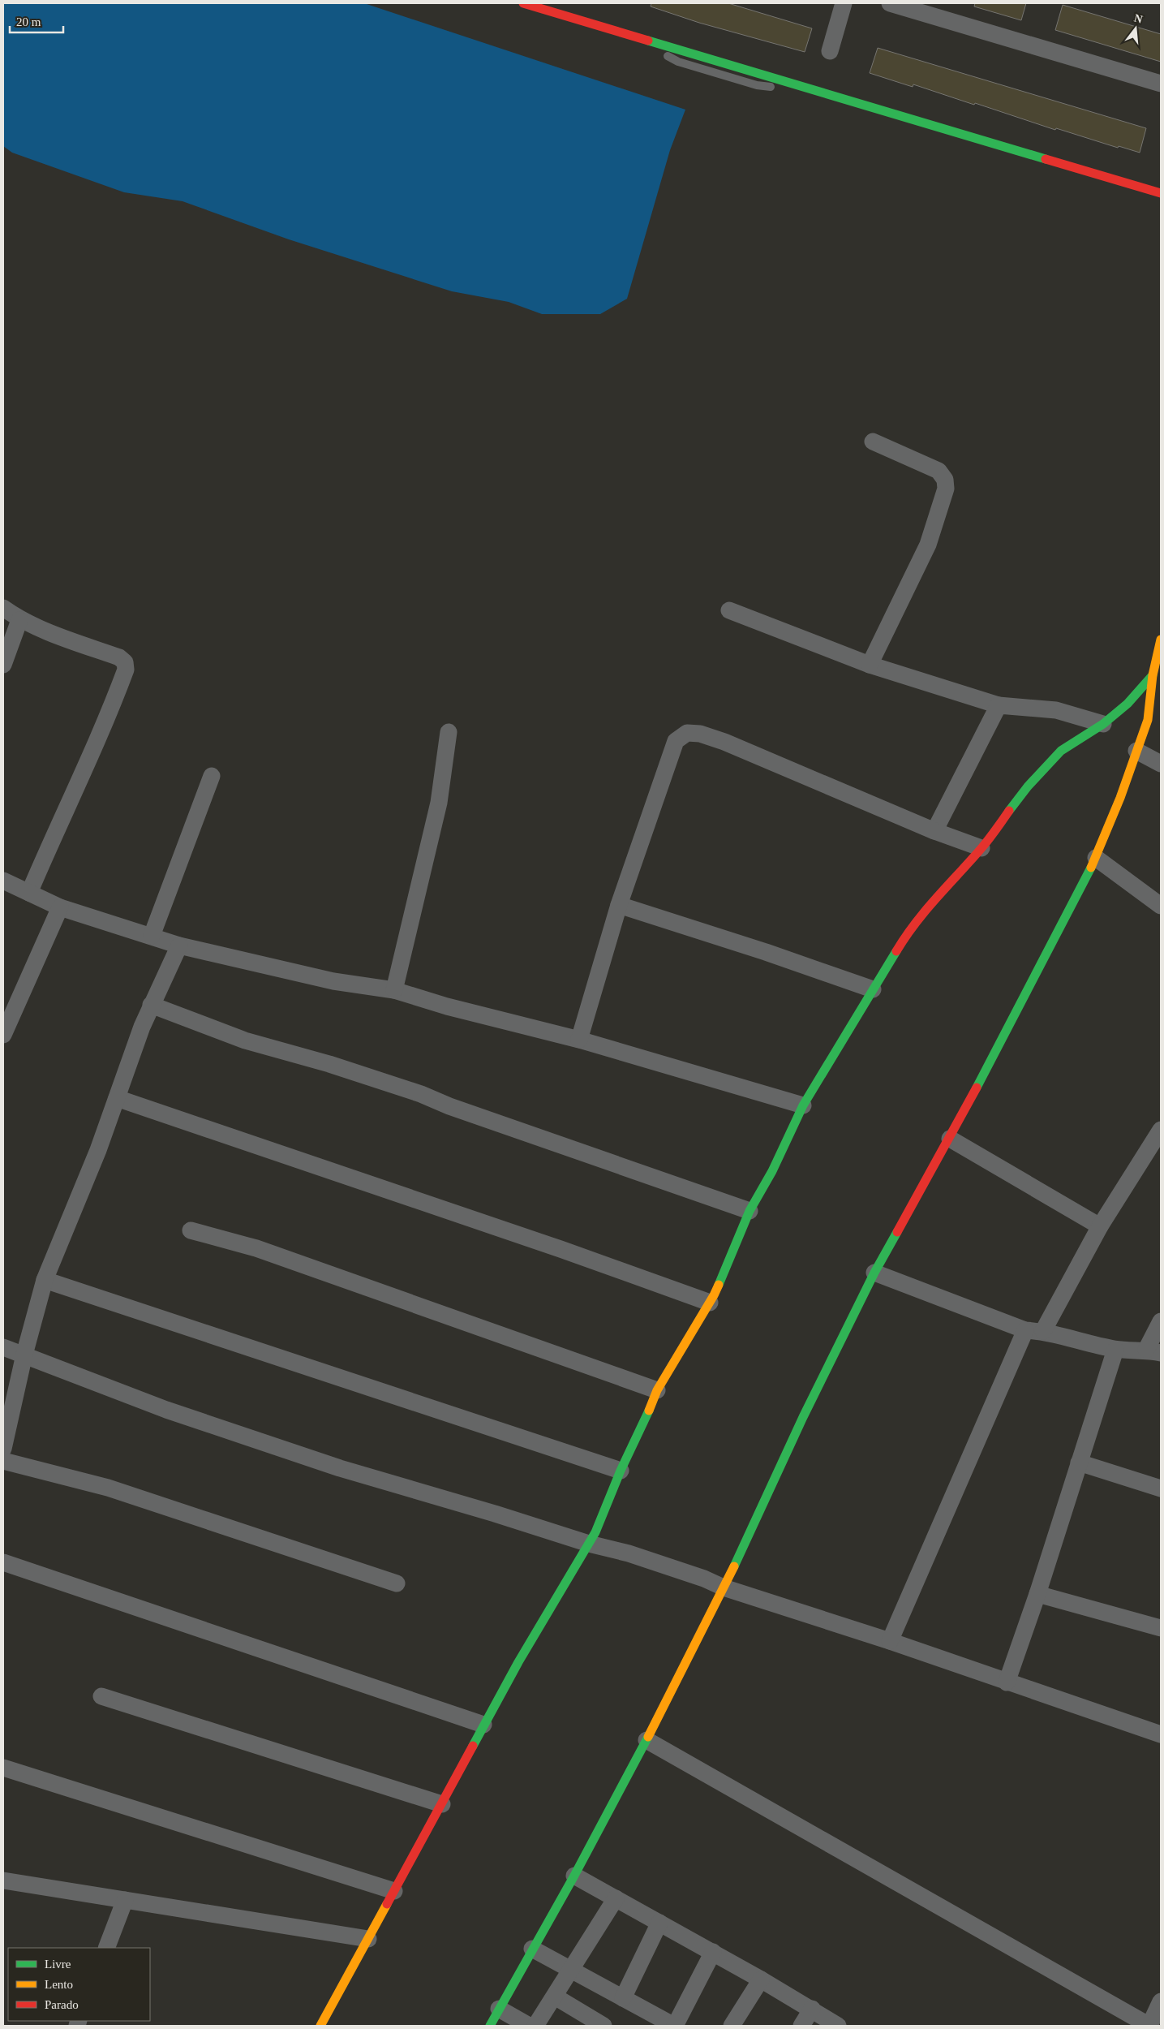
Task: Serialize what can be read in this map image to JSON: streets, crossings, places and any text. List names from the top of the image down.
{
  "legend": ["Livre", "Lento", "Parado"],
  "scale_bar": "20 m",
  "north": "top"
}
